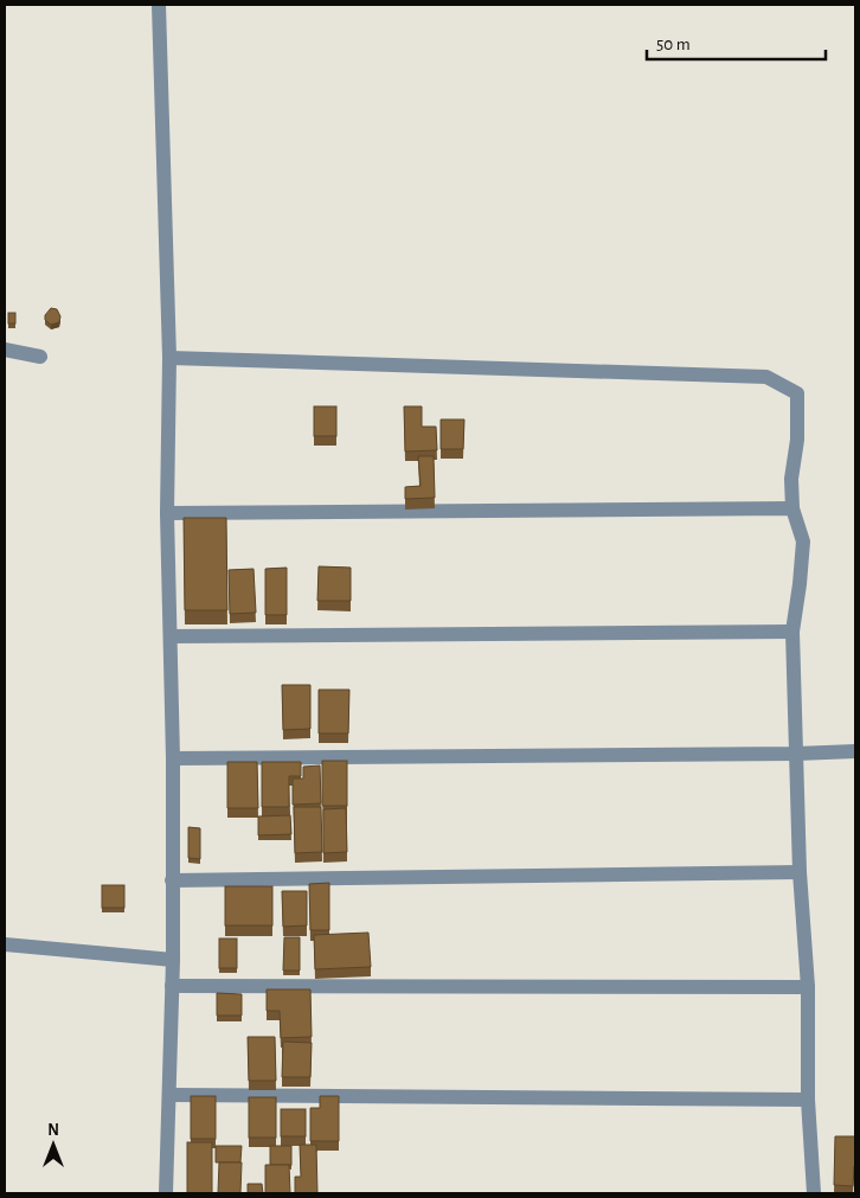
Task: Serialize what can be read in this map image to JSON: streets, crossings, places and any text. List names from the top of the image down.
{
  "scale_bar": "50 m",
  "north": "top"
}
